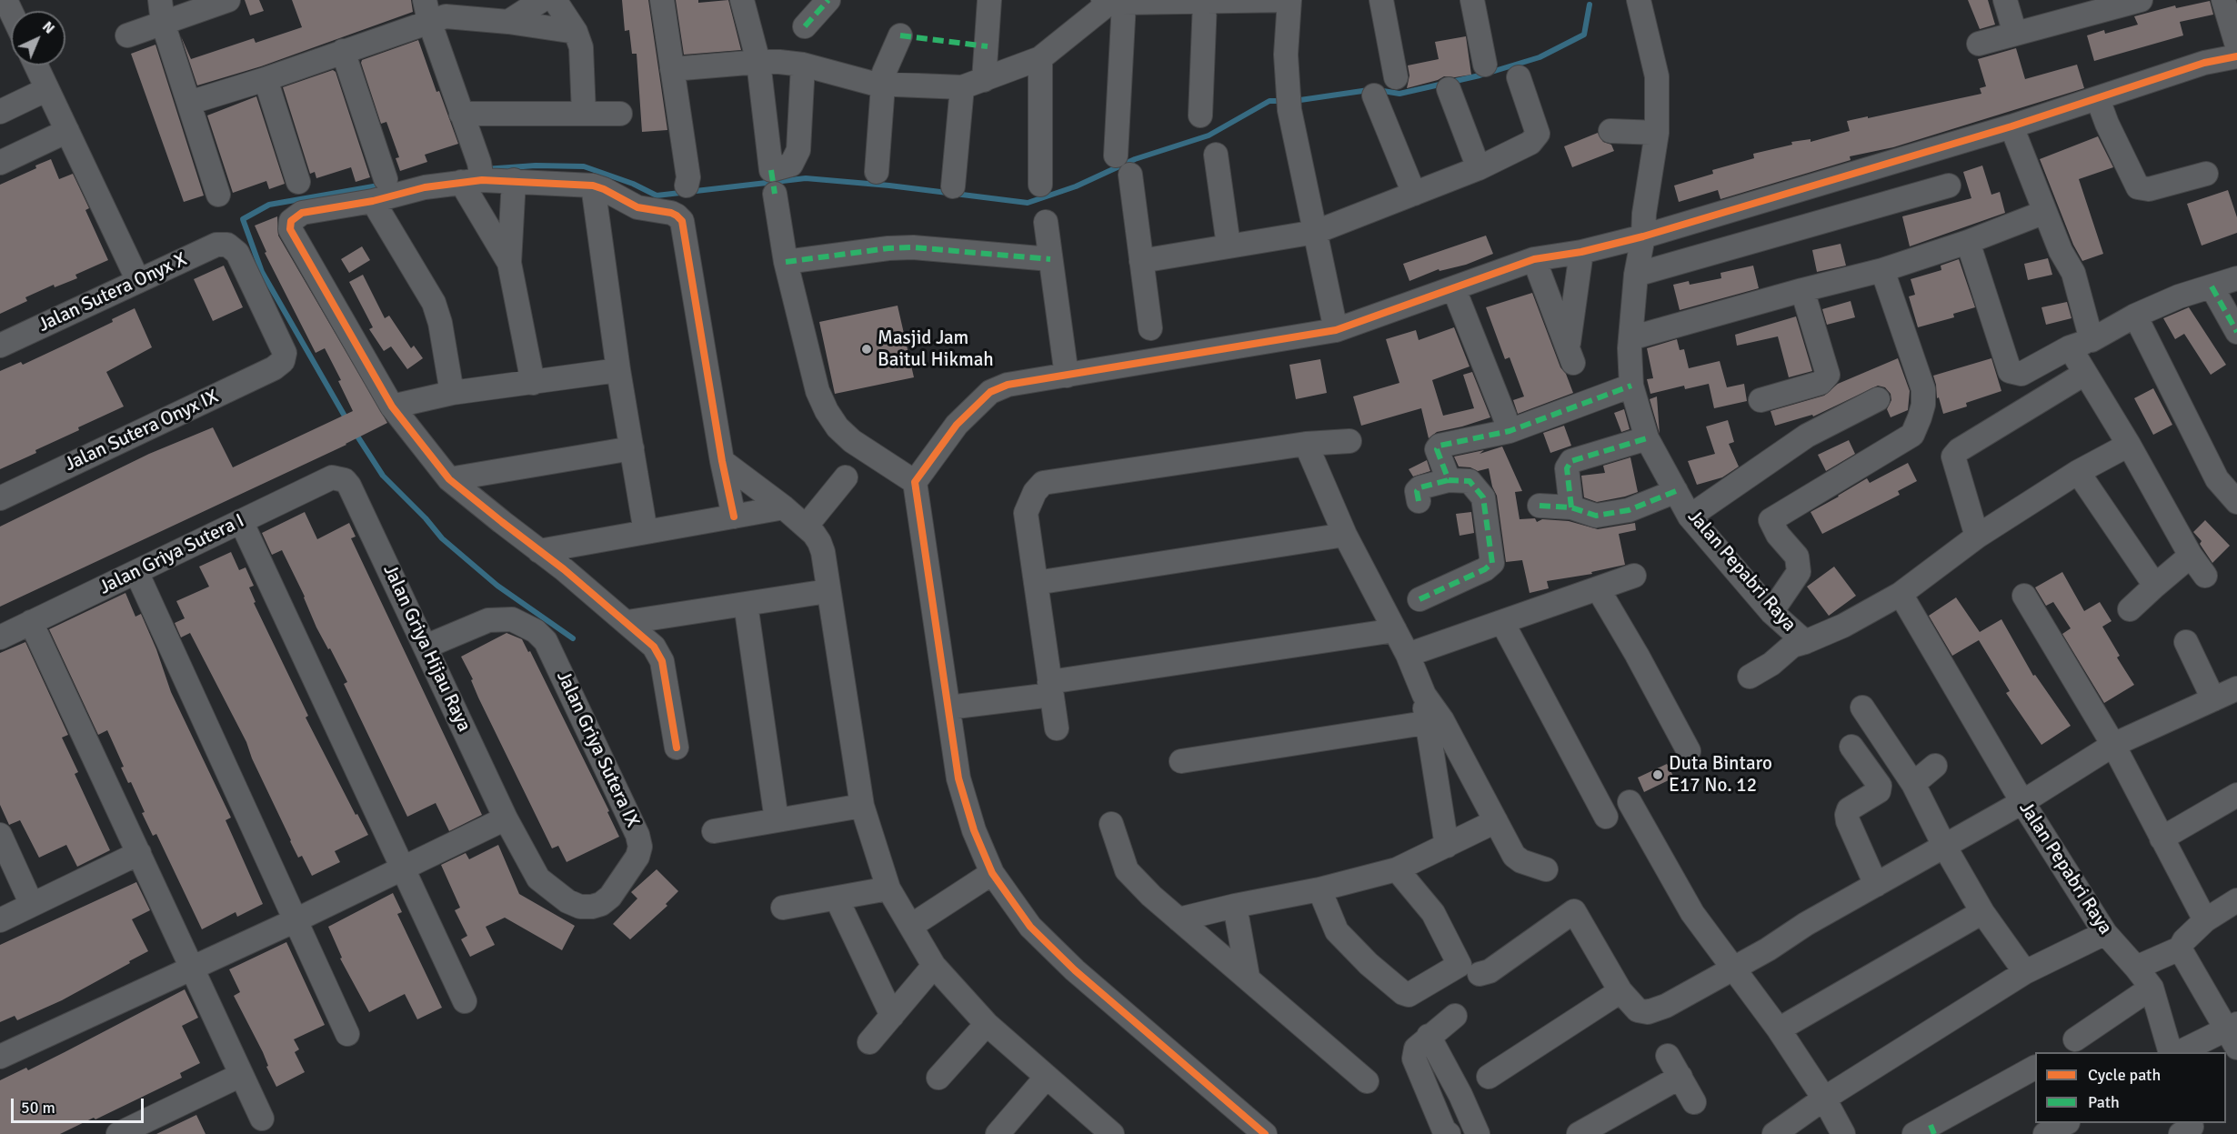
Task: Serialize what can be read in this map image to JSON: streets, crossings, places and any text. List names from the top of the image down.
{
  "streets": {
    "street": [
      "Jalan Sutera Onyx X",
      "Jalan Sutera Onyx IX",
      "Jalan Griya Sutera I",
      "Jalan Pepabri Raya",
      "Jalan Griya Hijau Raya",
      "Jalan Griya Sutera IX"
    ]
  },
  "crossings": [
    ["Jalan Sutera Onyx X", "Jalan Sutera Onyx IX"],
    ["Jalan Griya Sutera I", "Jalan Griya Hijau Raya"],
    ["Jalan Griya Hijau Raya", "Jalan Griya Sutera IX"]
  ],
  "places": ["Masjid Jam Baitul Hikmah", "Duta Bintaro E17 No. 12"],
  "legend": ["Cycle path", "Path"],
  "scale_bar": "50 m",
  "north": "top right"
}
